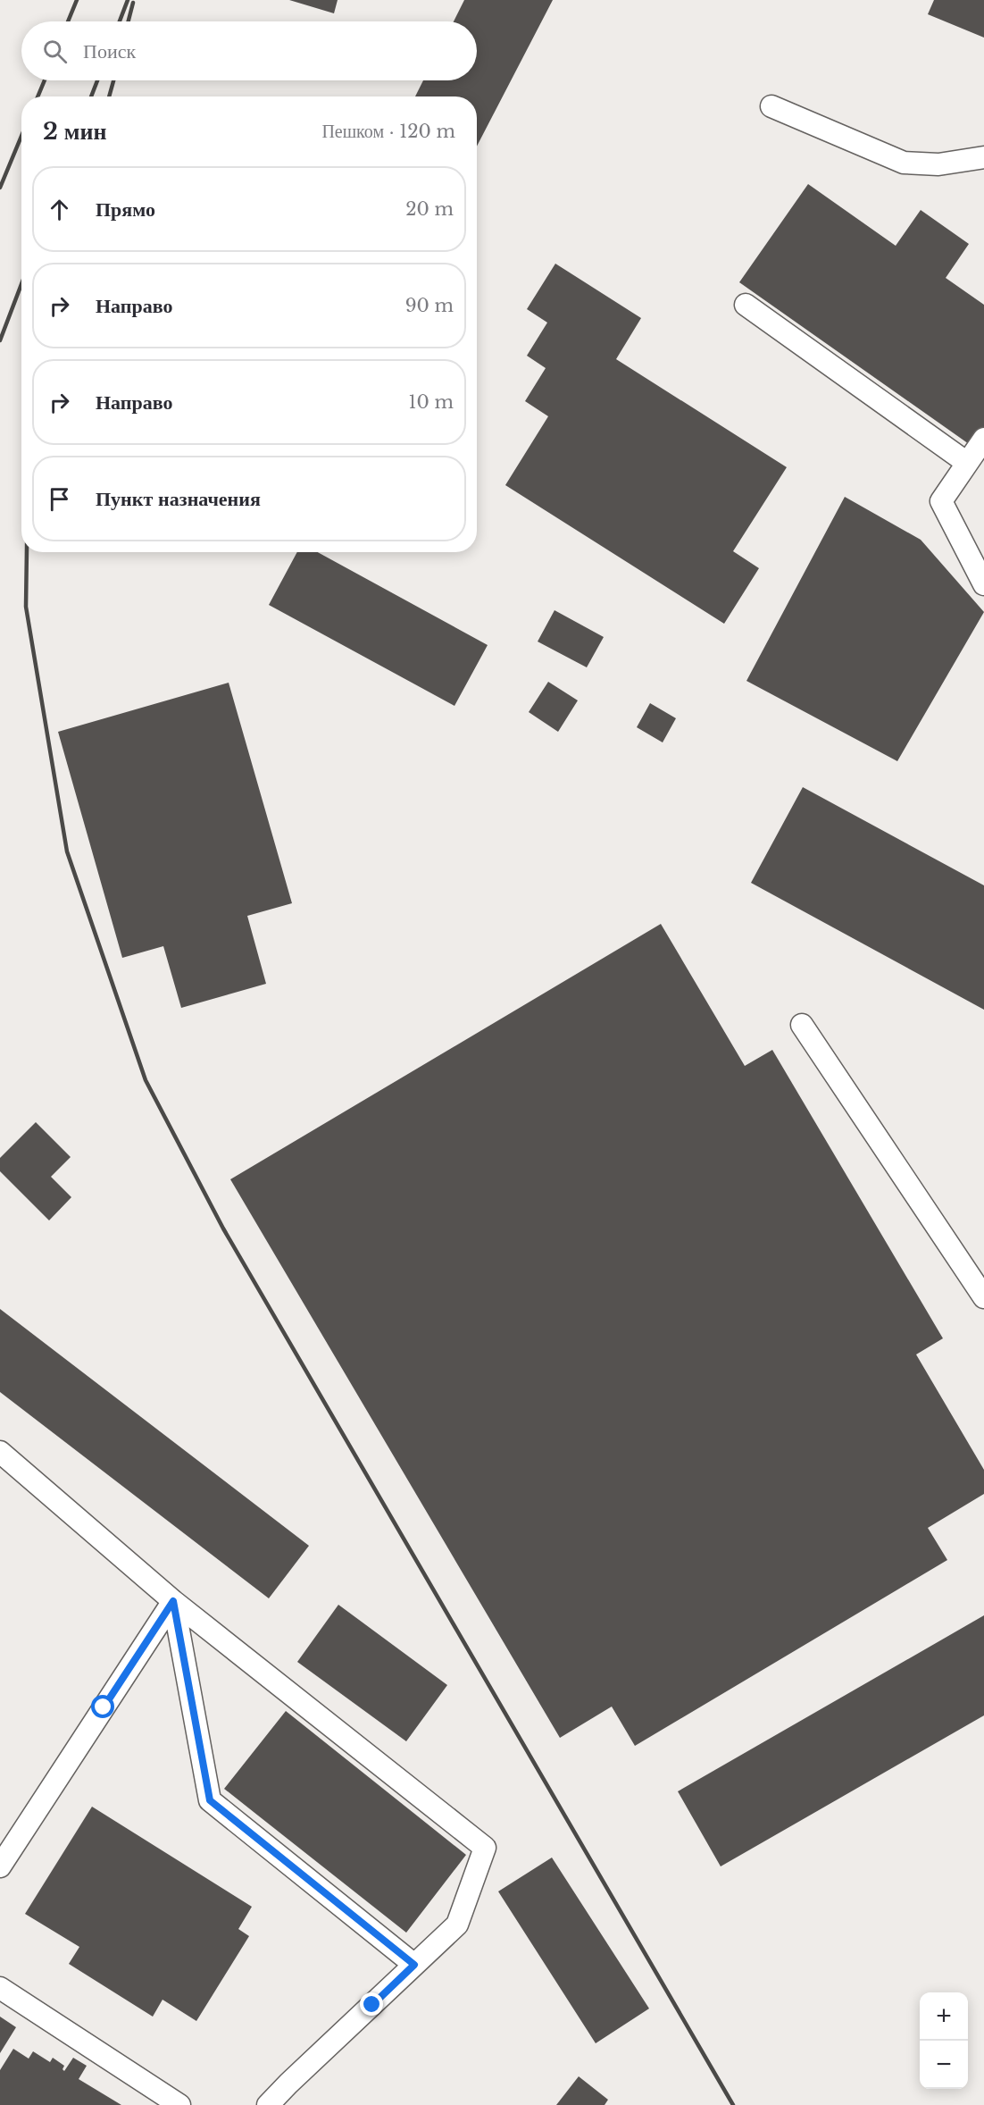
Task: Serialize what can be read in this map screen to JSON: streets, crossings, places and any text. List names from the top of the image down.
{
  "page": {
    "search": "Поиск",
    "heading": ["2 мин", "Пешком · 120 m"],
    "list": [
      ["Прямо", "20 m"],
      ["Направо", "90 m"],
      ["Направо", "10 m"],
      "Пункт назначения"
    ],
    "map_buttons": ["+", "−"]
  }
}
